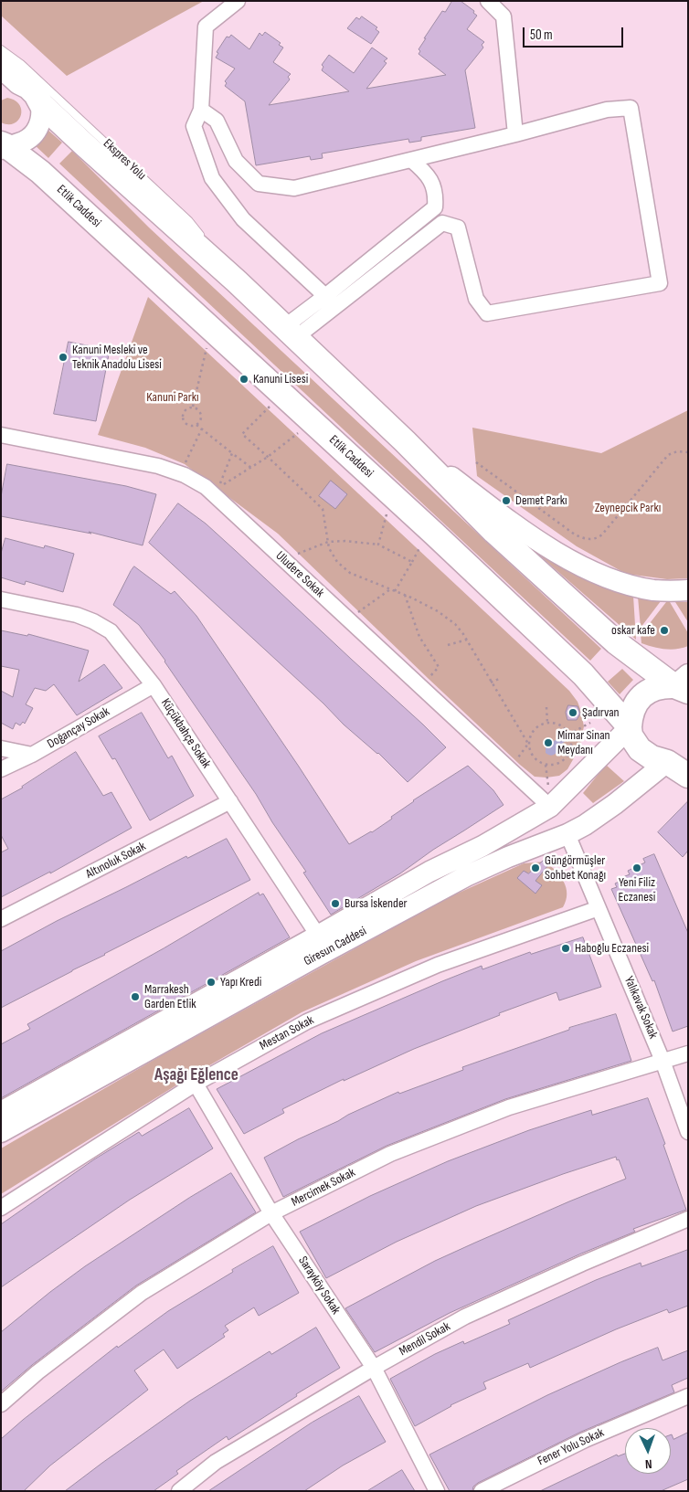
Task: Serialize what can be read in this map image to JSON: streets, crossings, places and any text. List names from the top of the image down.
{
  "streets": {
    "main road": ["Etlik Caddesi", "Giresun Caddesi"],
    "street": [
      "Uludere Sokak",
      "Doğançay Sokak",
      "Küçükbahçe Sokak",
      "Altınoluk Sokak",
      "Yalıkavak Sokak",
      "Mestan Sokak",
      "Mercimek Sokak",
      "Sarayköy Sokak",
      "Mendil Sokak",
      "Fener Yolu Sokak"
    ],
    "lane": ["Ekspres Yolu"]
  },
  "crossings": [
    ["Etlik Caddesi", "Giresun Caddesi"],
    ["Uludere Sokak", "Giresun Caddesi"],
    ["Doğançay Sokak", "Küçükbahçe Sokak"],
    ["Küçükbahçe Sokak", "Altınoluk Sokak"],
    ["Küçükbahçe Sokak", "Giresun Caddesi"],
    ["Giresun Caddesi", "Yalıkavak Sokak"],
    ["Yalıkavak Sokak", "Mestan Sokak"],
    ["Yalıkavak Sokak", "Mercimek Sokak"],
    ["Mestan Sokak", "Sarayköy Sokak"],
    ["Mercimek Sokak", "Sarayköy Sokak"],
    ["Sarayköy Sokak", "Mendil Sokak"]
  ],
  "districts": ["Aşağı Eğlence"],
  "parks": ["Kanuni Parkı", "Zeynepcik Parkı"],
  "places": [
    "Kanuni Mesleki ve Teknik Anadolu Lisesi",
    "Kanuni Lisesi",
    "Demet Parkı",
    "oskar kafe",
    "Şadırvan",
    "Mimar Sinan Meydanı",
    "Güngörmüşler Sohbet Konağı",
    "Yeni Filiz Eczanesi",
    "Bursa İskender",
    "Haboğlu Eczanesi",
    "Yapı Kredi",
    "Marrakesh Garden Etlik"
  ],
  "scale_bar": "50 m",
  "north": "bottom"
}
